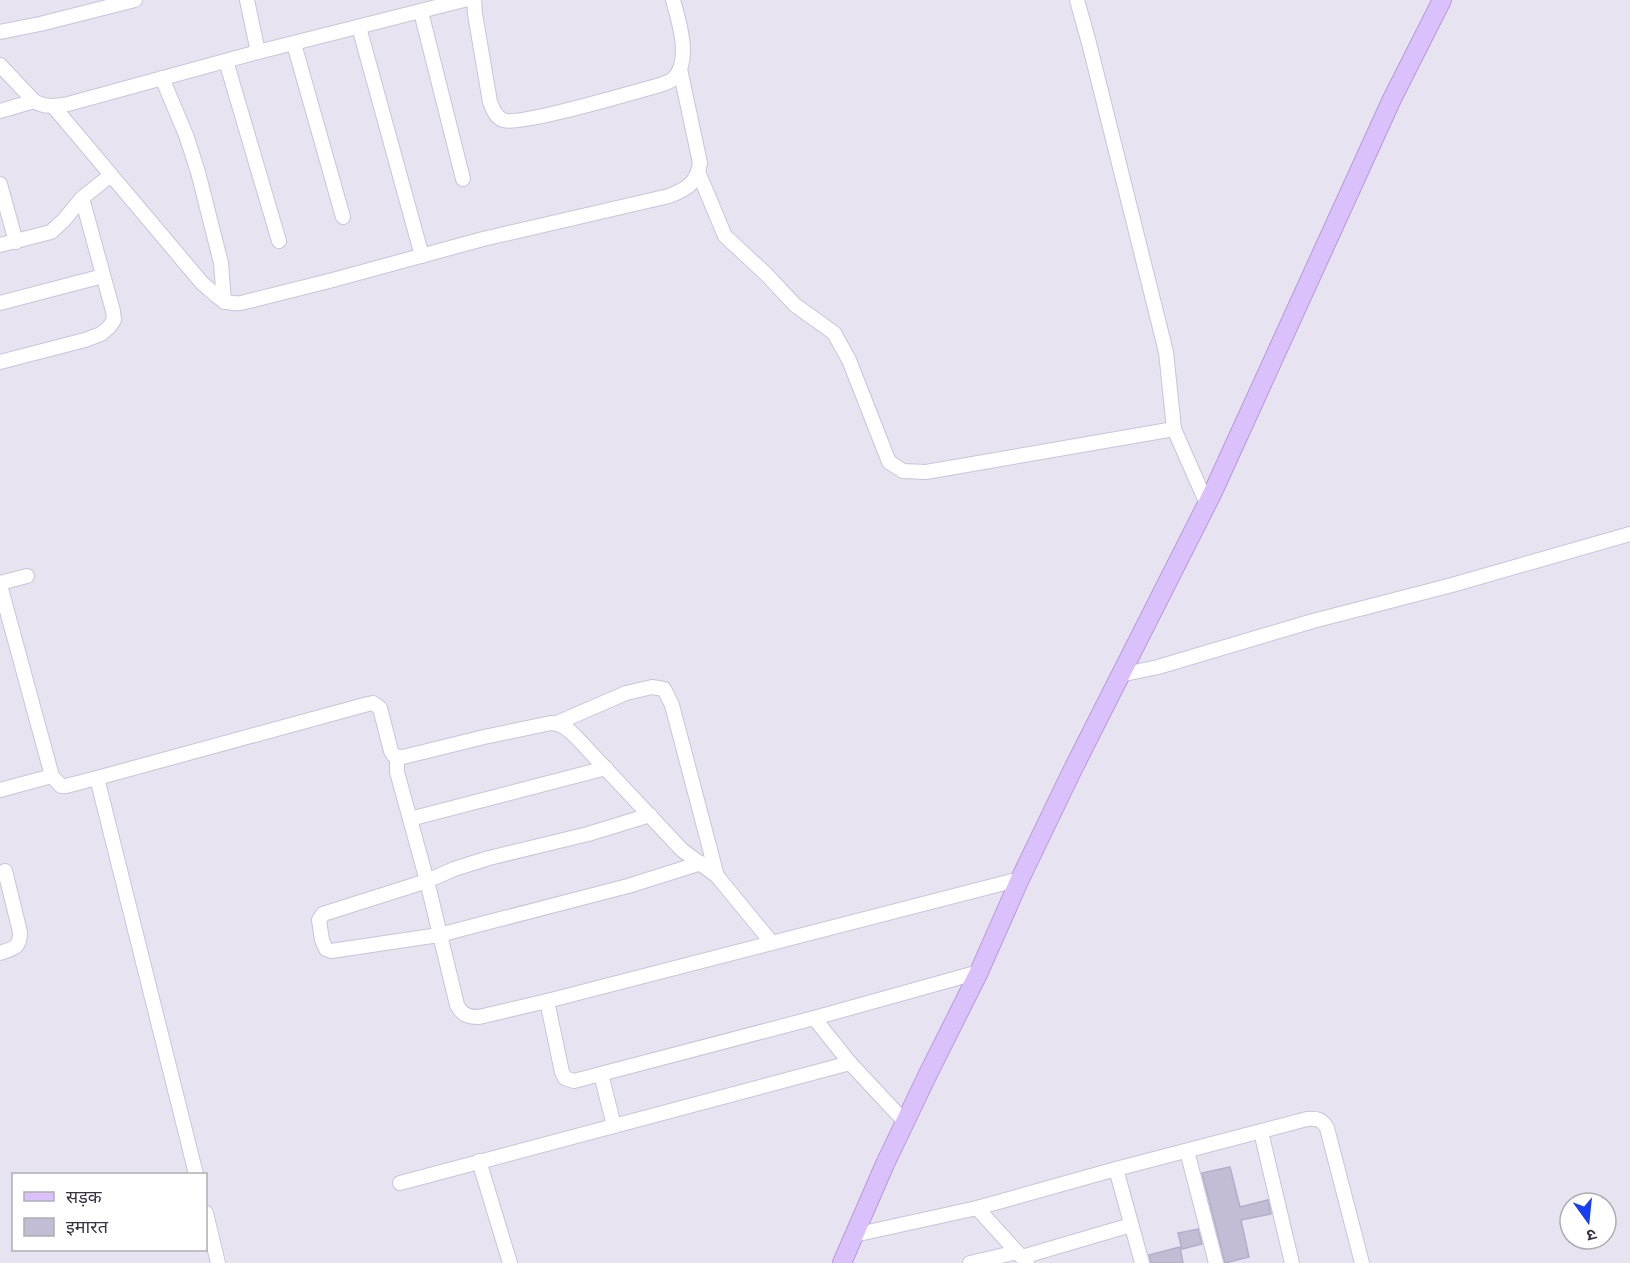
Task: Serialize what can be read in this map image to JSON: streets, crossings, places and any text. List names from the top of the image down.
{
  "legend": ["सड़क", "इमारत"],
  "north": "bottom"
}
